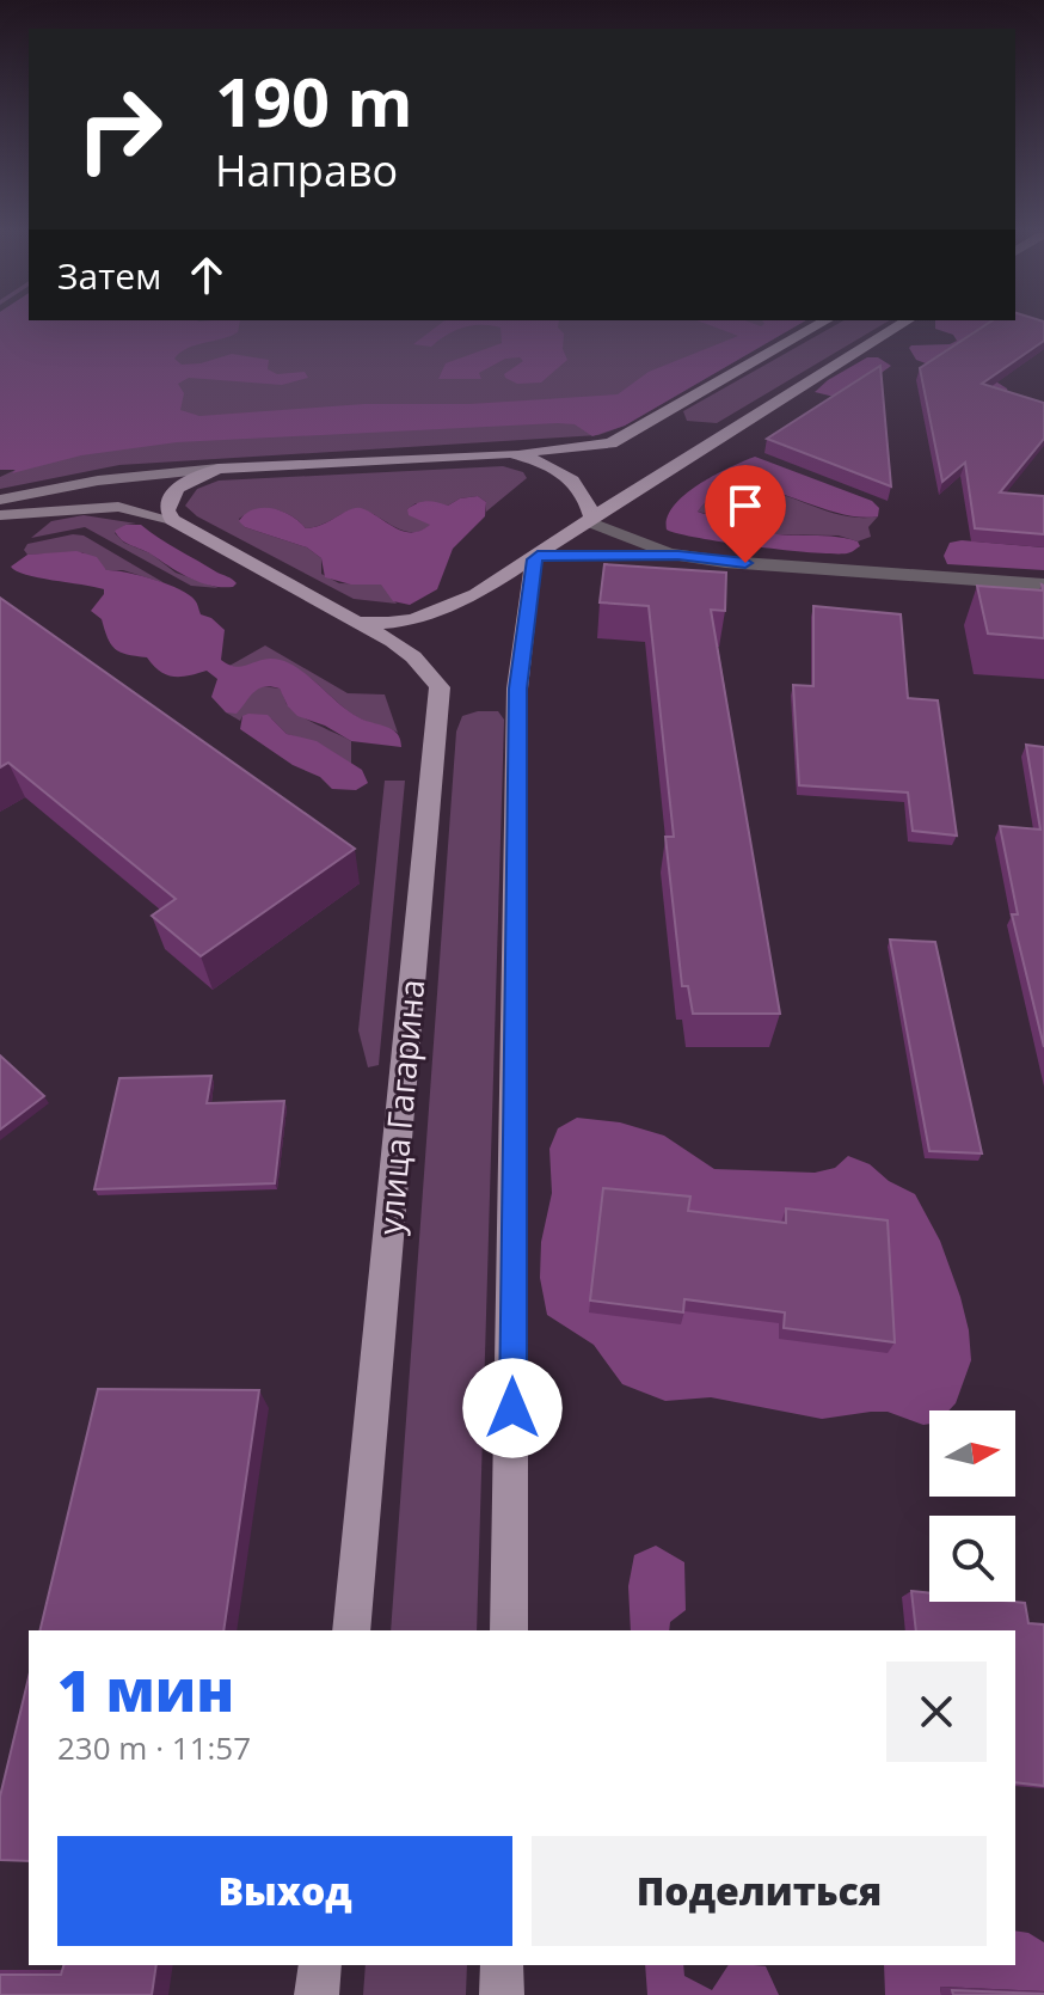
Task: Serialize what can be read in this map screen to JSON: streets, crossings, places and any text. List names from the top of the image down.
{
  "streets": {
    "main road": ["улица Гагарина"]
  },
  "north": "right",
  "page": {
    "turn": ["190 m", "Направо"],
    "then": "Затем",
    "heading": ["1 мин", "230 m · 11:57"],
    "buttons": ["Выход", "Поделиться"]
  }
}
